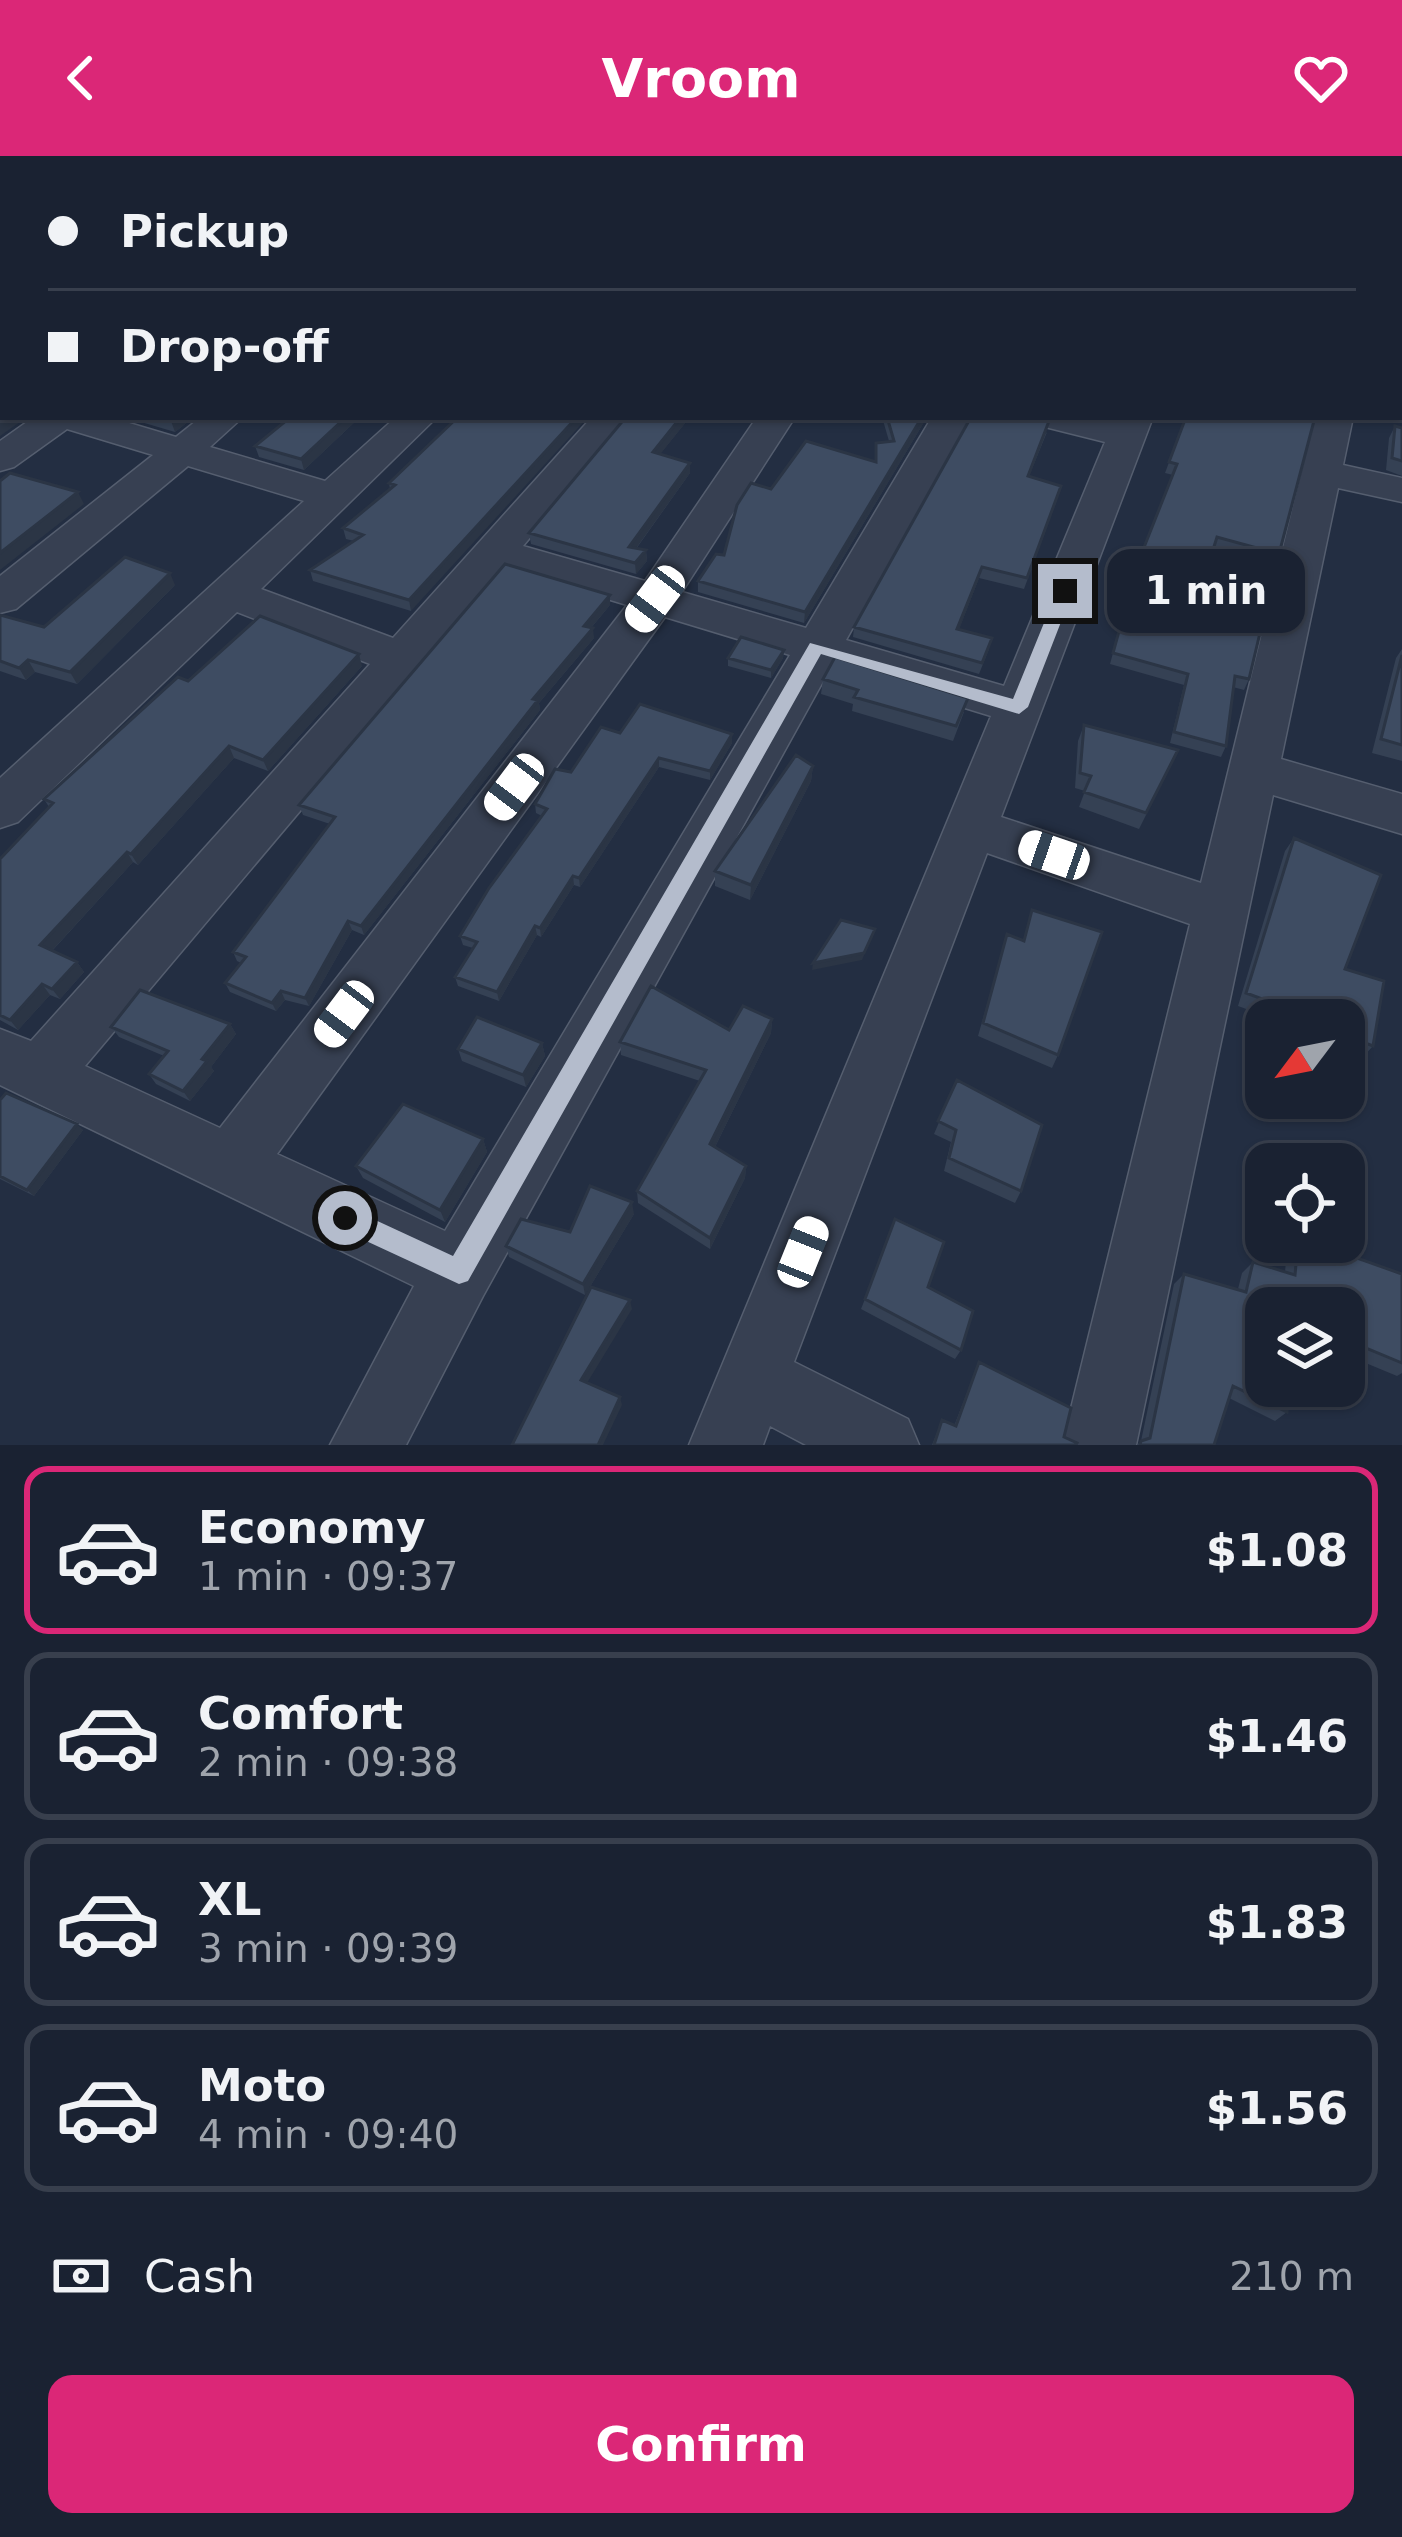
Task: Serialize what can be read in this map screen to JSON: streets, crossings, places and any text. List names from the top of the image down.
{
  "north": "bottom left",
  "page": {
    "header": "Vroom",
    "banner": ["Pickup", "Drop-off"],
    "bubble": "1 min",
    "list": [
      {
        "name": "Economy",
        "note": "1 min · 09:37",
        "value": "$1.08"
      },
      {
        "name": "Comfort",
        "note": "2 min · 09:38",
        "value": "$1.46"
      },
      {
        "name": "XL",
        "note": "3 min · 09:39",
        "value": "$1.83"
      },
      {
        "name": "Moto",
        "note": "4 min · 09:40",
        "value": "$1.56"
      }
    ],
    "pay": ["Cash", "210 m"],
    "buttons": "Confirm"
  }
}
